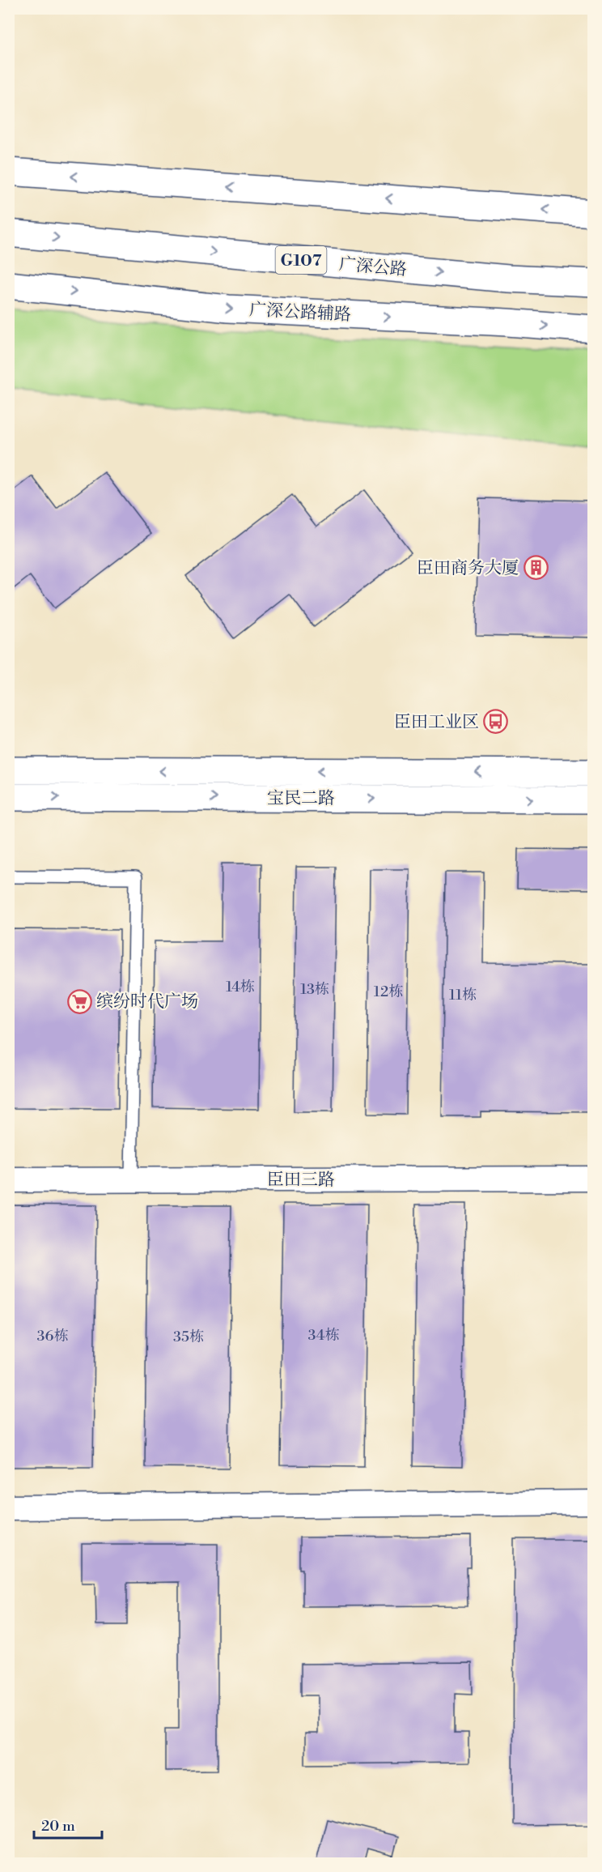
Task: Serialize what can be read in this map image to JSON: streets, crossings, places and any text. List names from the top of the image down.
{
  "streets": {
    "main road": [
      "G107",
      "广深公路",
      "广深公路辅路",
      "宝民二路"
    ],
    "street": ["臣田三路"]
  },
  "places": {
    "building": ["臣田商务大厦"],
    "bus stop": ["臣田工业区"],
    "supermarket": ["缤纷时代广场"]
  },
  "house_numbers": [
    "14栋",
    "13栋",
    "12栋",
    "11栋",
    "34栋",
    "36栋",
    "35栋"
  ],
  "scale_bar": "20 m"
}
